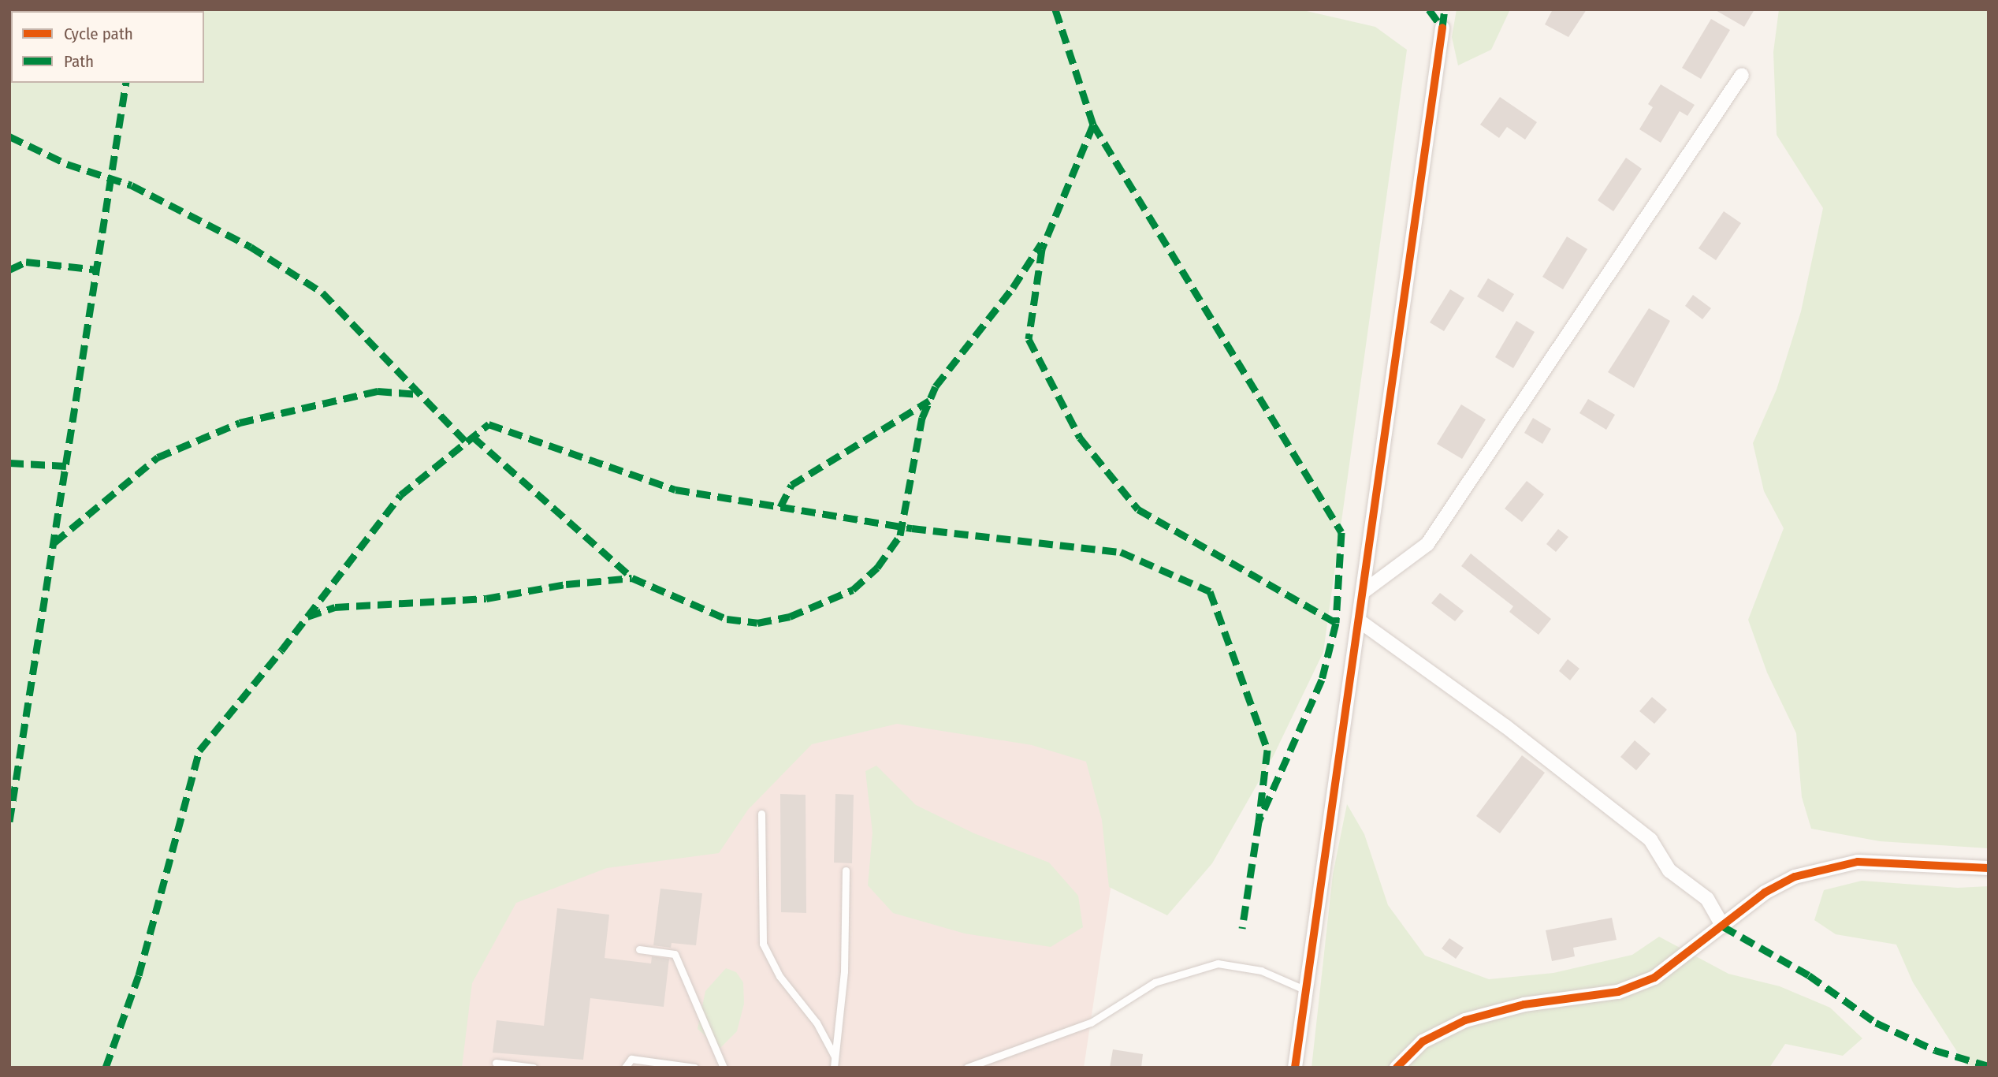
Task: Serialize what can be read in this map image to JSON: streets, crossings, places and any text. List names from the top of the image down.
{
  "legend": ["Cycle path", "Path"]
}
